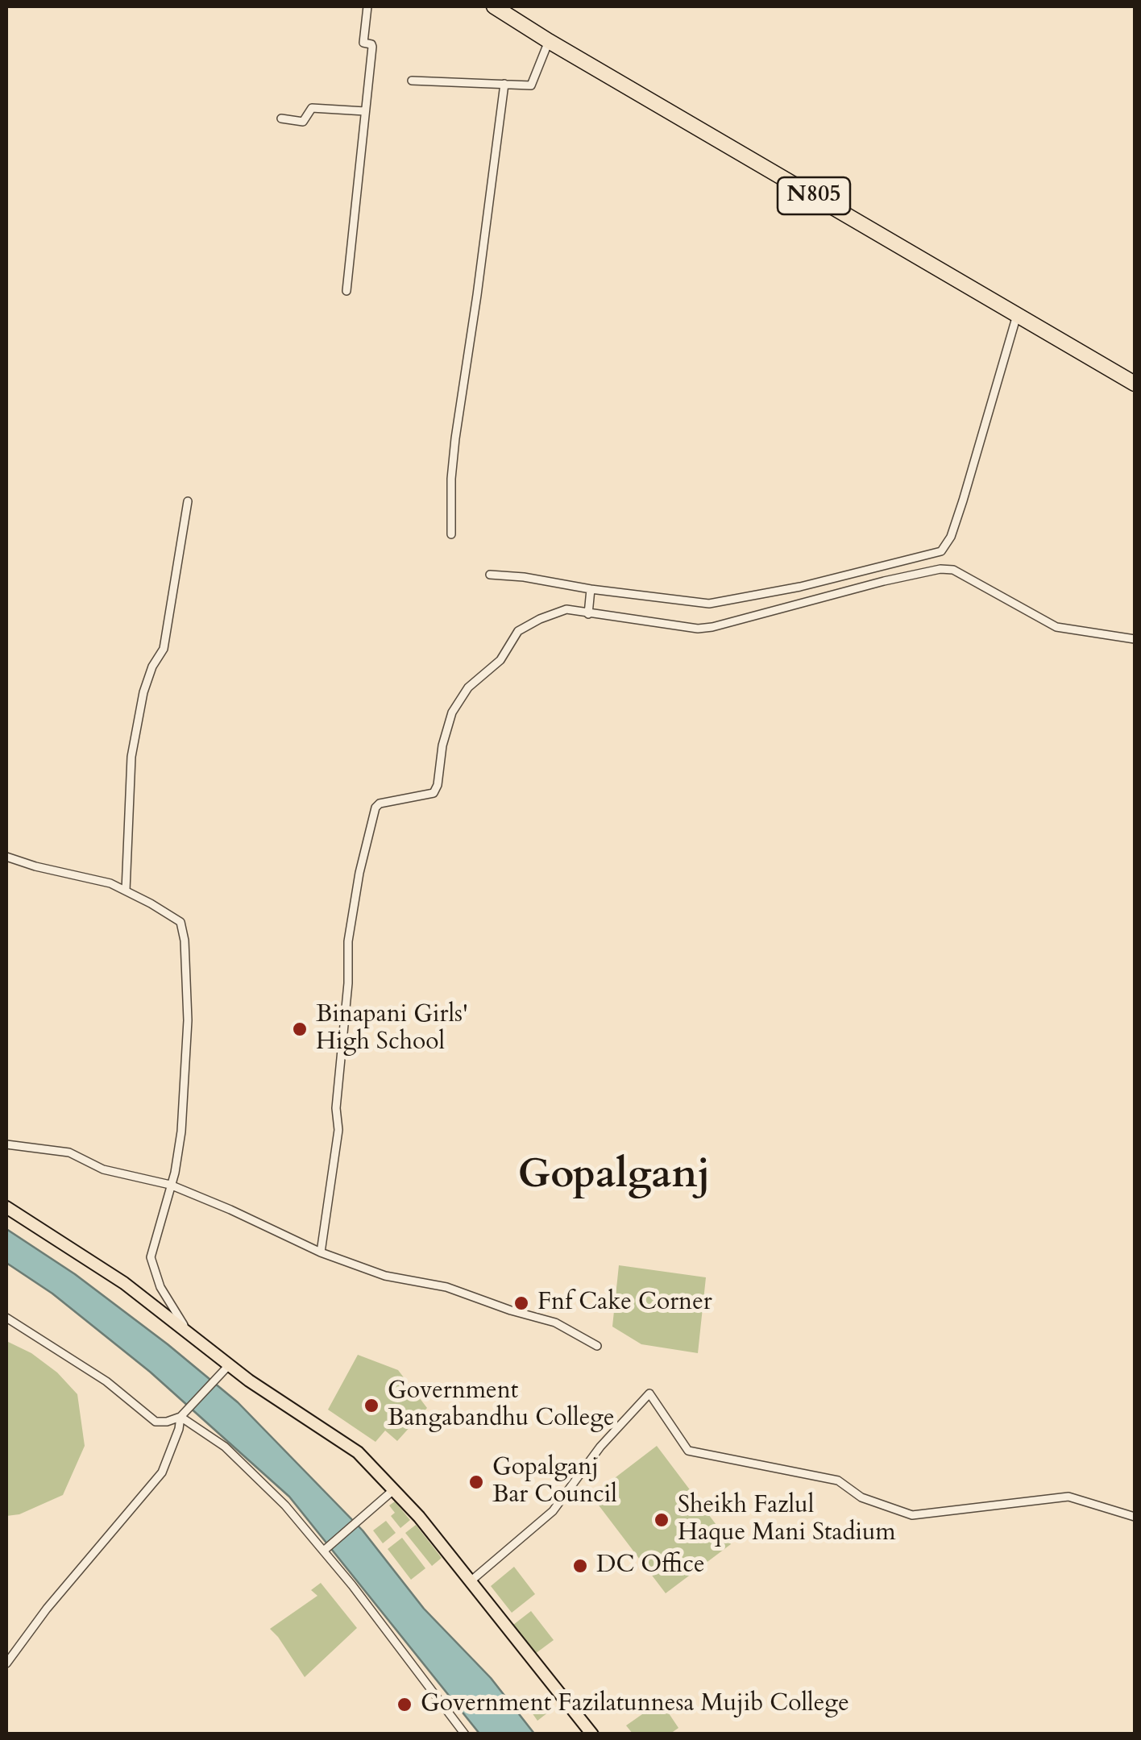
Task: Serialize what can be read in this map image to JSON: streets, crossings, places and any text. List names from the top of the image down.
{
  "streets": {
    "highway": ["N805"]
  },
  "districts": ["Gopalganj"],
  "places": [
    "Binapani Girls' High School",
    "Fnf Cake Corner",
    "Government Bangabandhu College",
    "Gopalganj Bar Council",
    "Sheikh Fazlul Haque Mani Stadium",
    "DC Office",
    "Government Fazilatunnesa Mujib College"
  ]
}
